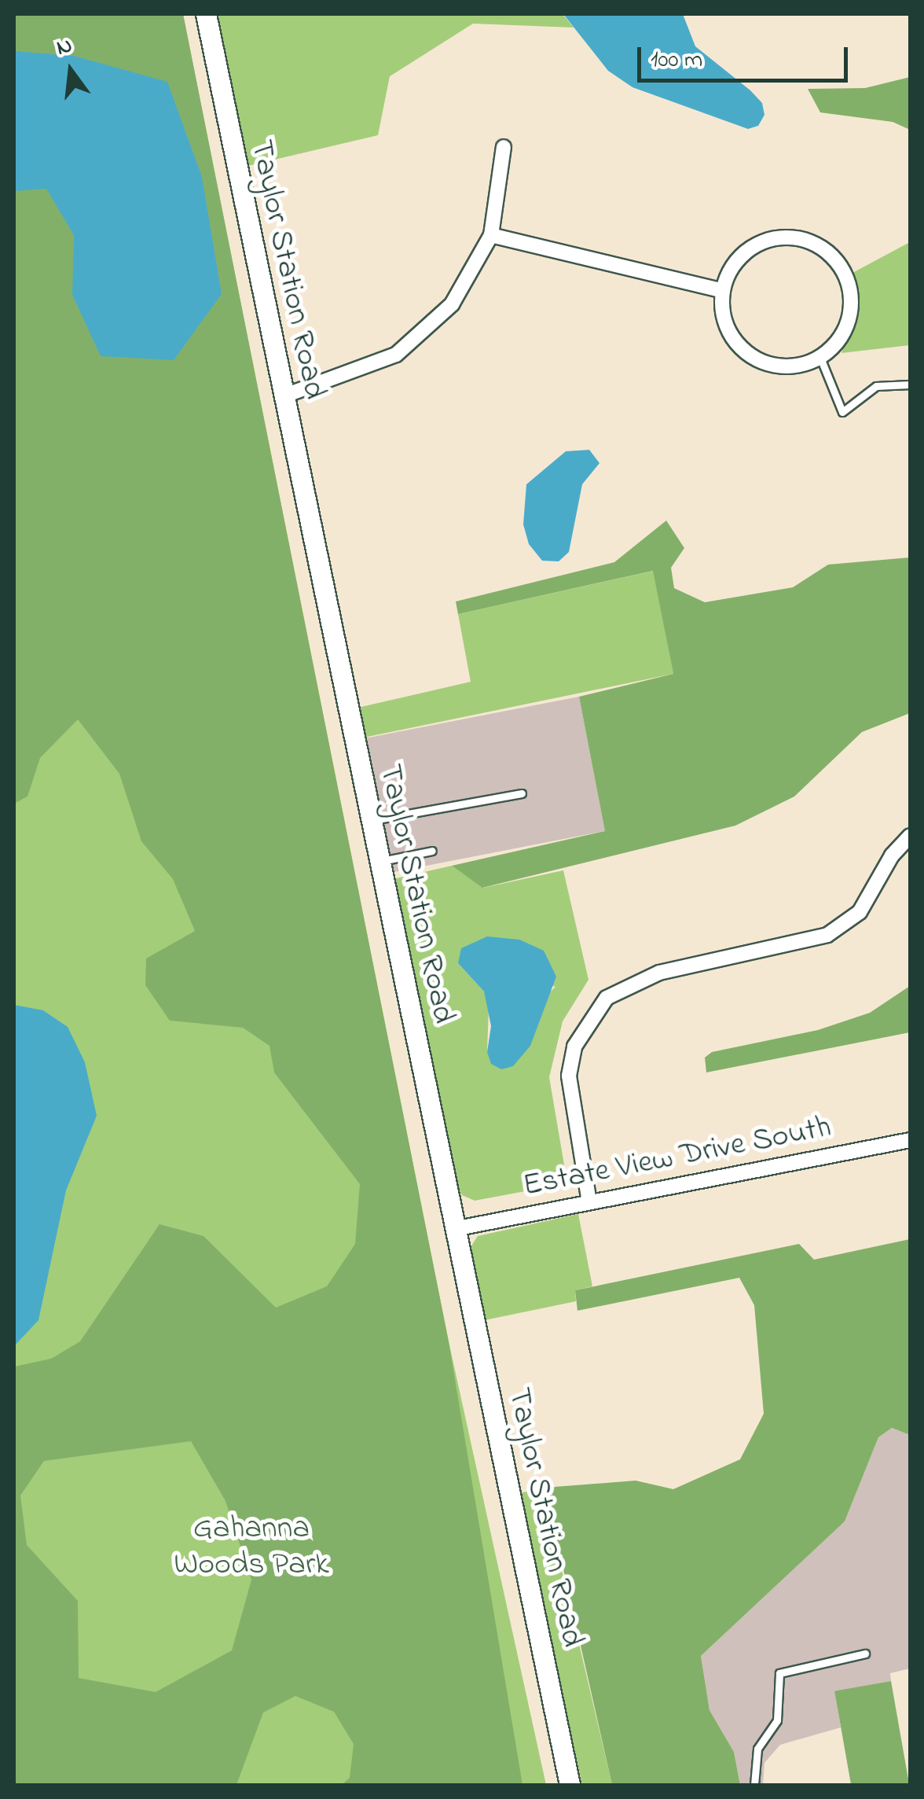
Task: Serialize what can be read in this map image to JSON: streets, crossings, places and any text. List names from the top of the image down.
{
  "streets": {
    "main road": ["Taylor Station Road"],
    "street": ["Estate View Drive South"]
  },
  "crossings": [
    ["Taylor Station Road", "Estate View Drive South"]
  ],
  "parks": ["Gahanna Woods Park"],
  "scale_bar": "100 m",
  "north": "top"
}
